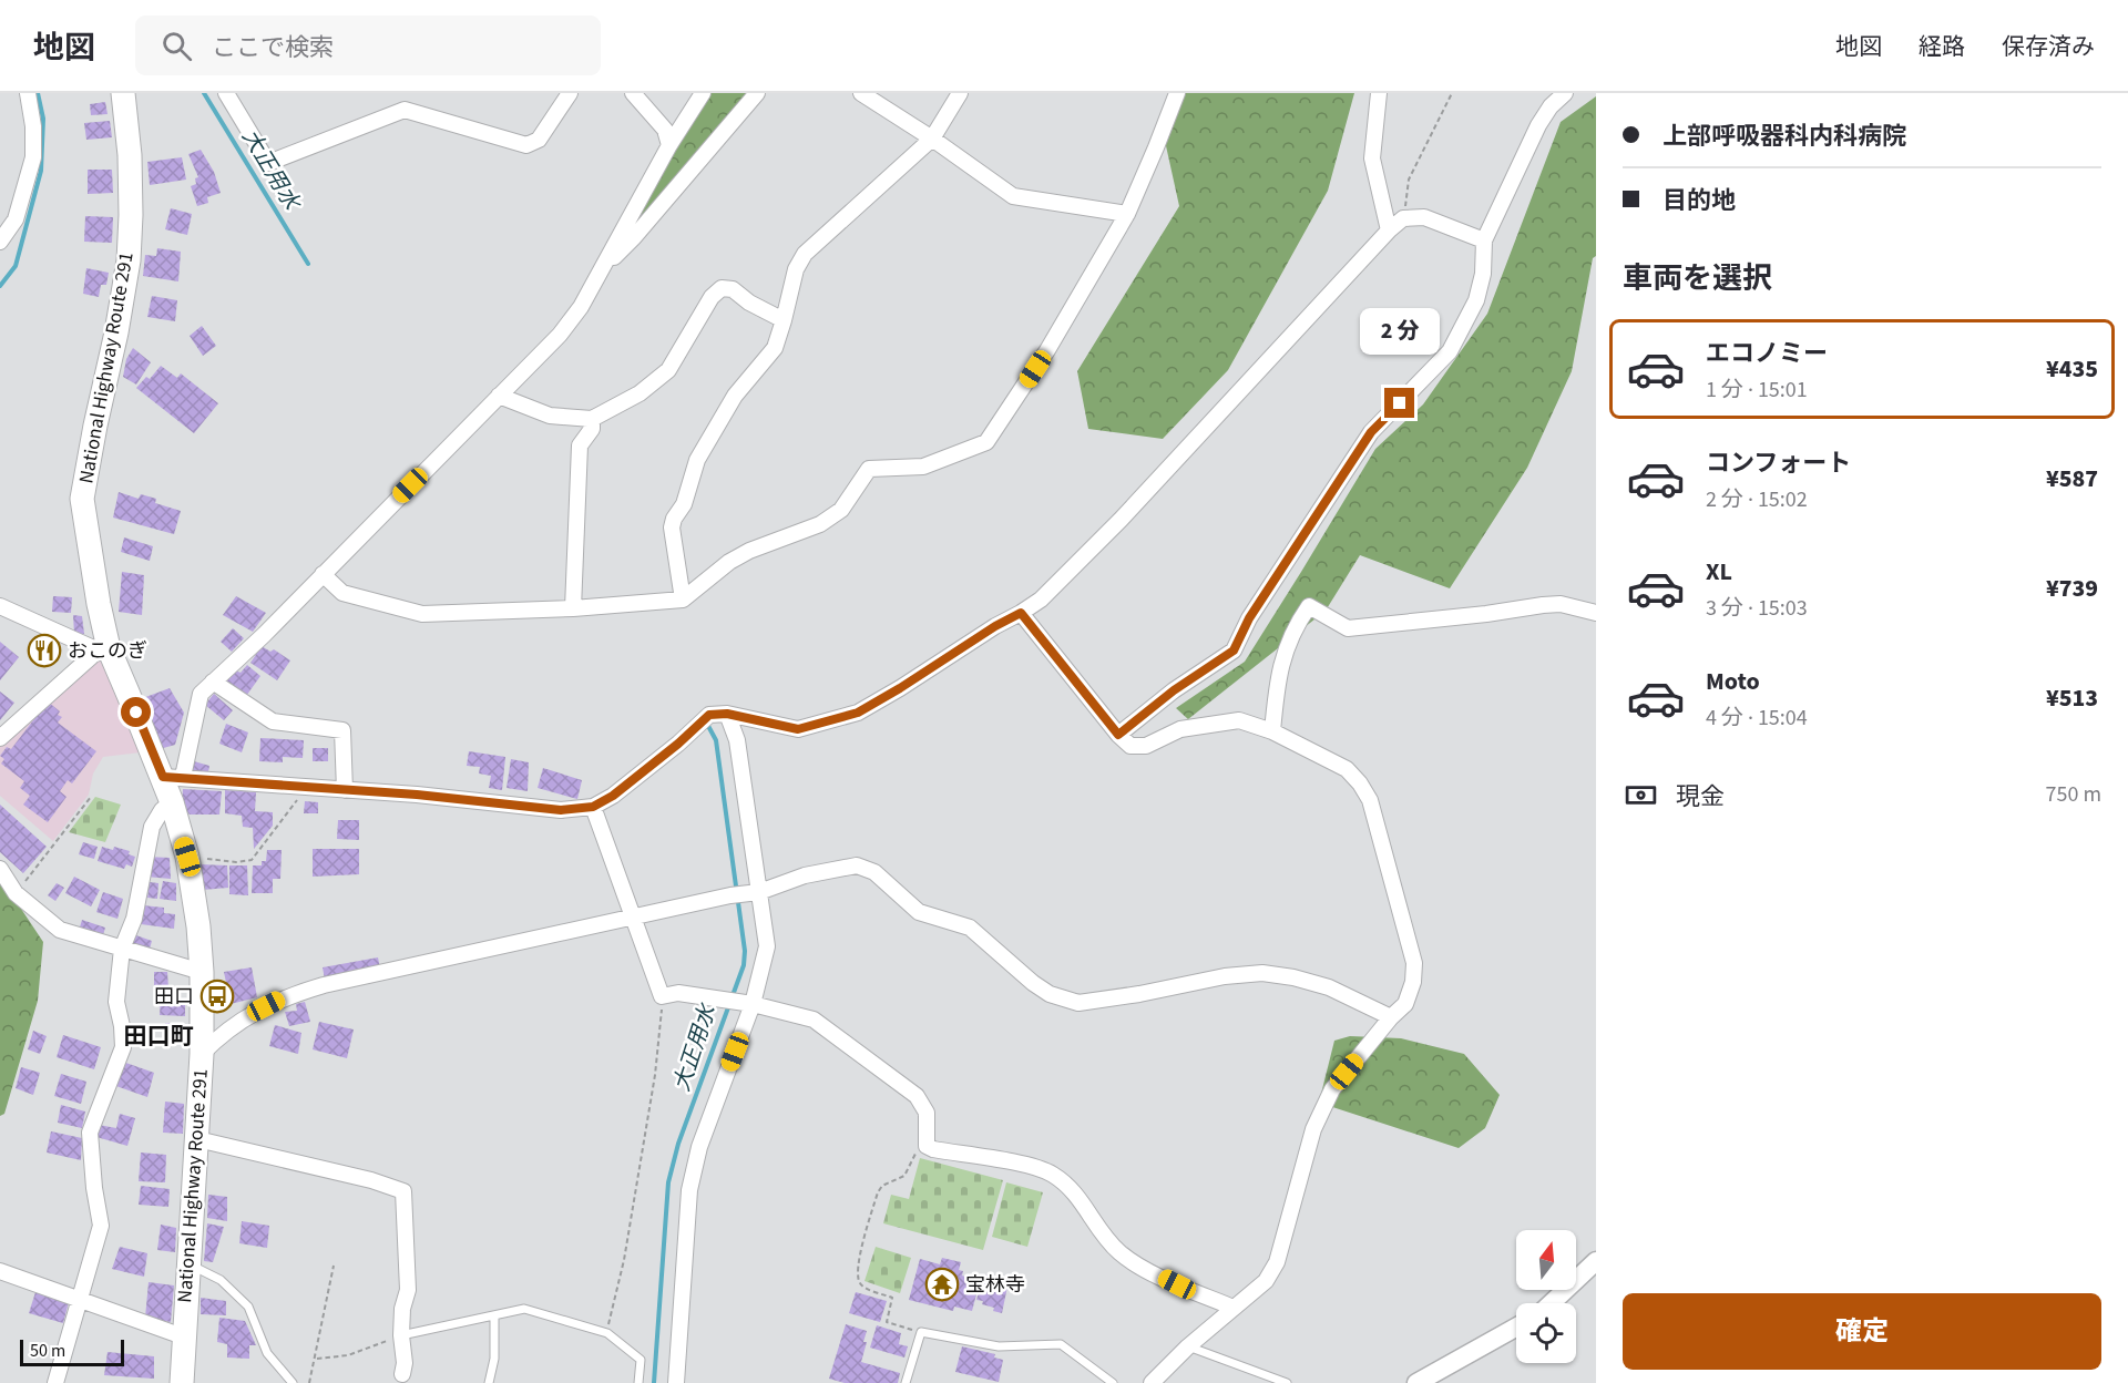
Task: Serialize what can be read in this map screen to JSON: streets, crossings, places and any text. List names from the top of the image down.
{
  "streets": {
    "highway": ["National Highway Route 291"]
  },
  "districts": ["田口町"],
  "water": ["大正用水"],
  "places": {
    "restaurant": ["おこのぎ"],
    "bus stop": ["田口"],
    "temple": ["宝林寺"]
  },
  "scale_bar": "50 m",
  "north": "top",
  "page": {
    "header": "地図",
    "search": "ここで検索",
    "nav": ["地図", "経路", "保存済み"],
    "banner": ["上部呼吸器科内科病院", "目的地"],
    "heading": "車両を選択",
    "bubble": "2 分",
    "list": [
      {
        "name": "エコノミー",
        "note": "1 分 · 15:01",
        "value": "¥435"
      },
      {
        "name": "コンフォート",
        "note": "2 分 · 15:02",
        "value": "¥587"
      },
      {
        "name": "XL",
        "note": "3 分 · 15:03",
        "value": "¥739"
      },
      {
        "name": "Moto",
        "note": "4 分 · 15:04",
        "value": "¥513"
      }
    ],
    "pay": ["現金", "750 m"],
    "buttons": "確定",
    "scale": "50 m"
  }
}
